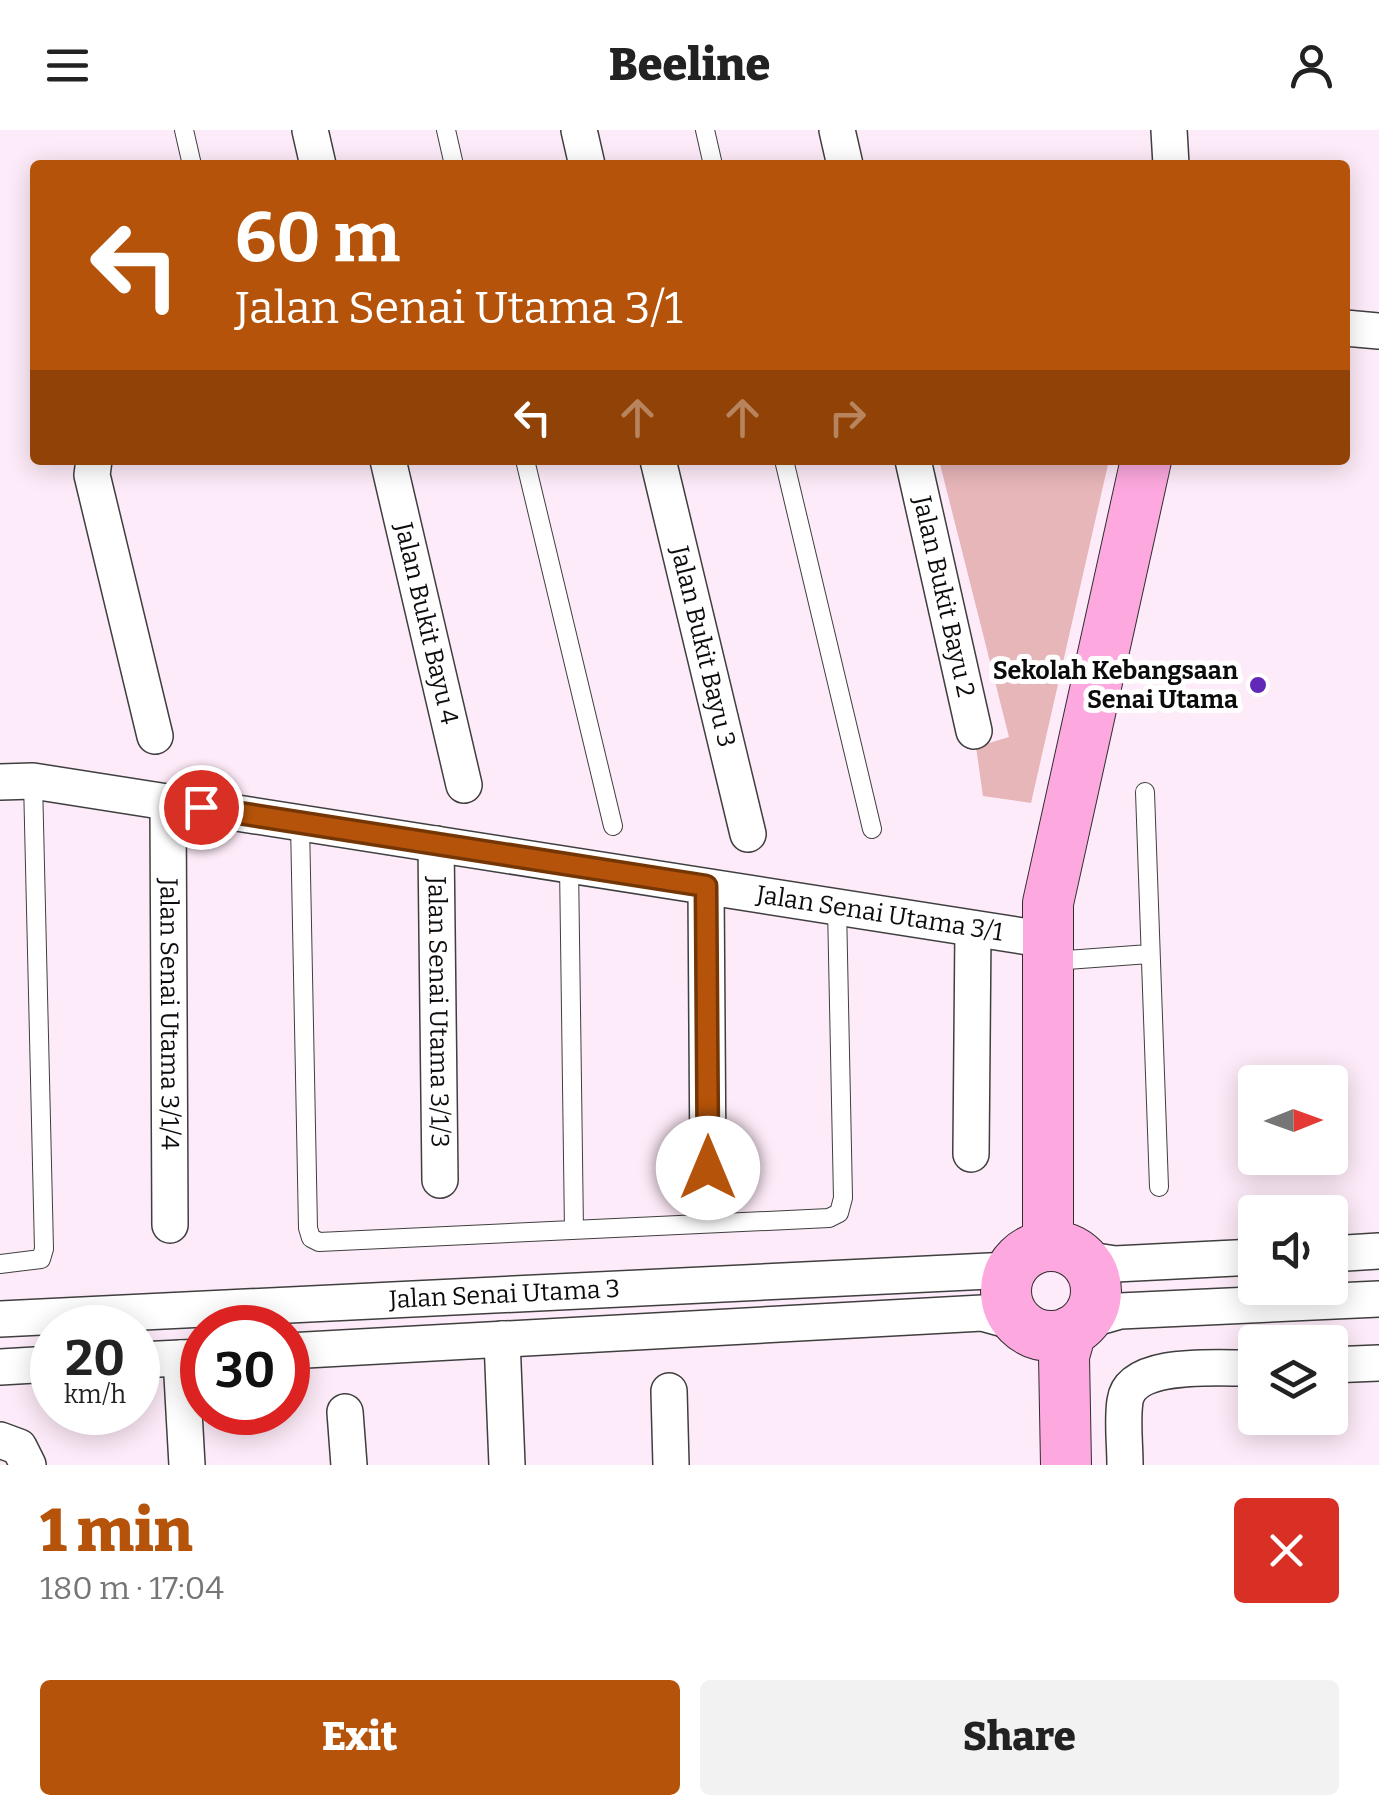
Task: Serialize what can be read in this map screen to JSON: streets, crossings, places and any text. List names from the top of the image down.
{
  "streets": {
    "street": [
      "Jalan Bukit Bayu 2",
      "Jalan Bukit Bayu 4",
      "Jalan Bukit Bayu 3",
      "Jalan Senai Utama 3/1",
      "Jalan Senai Utama 3/1/3",
      "Jalan Senai Utama 3/1/4",
      "Jalan Senai Utama 3"
    ]
  },
  "crossings": [
    ["Jalan Senai Utama 3/1", "Jalan Senai Utama 3/1/3"],
    ["Jalan Senai Utama 3/1", "Jalan Senai Utama 3/1/4"]
  ],
  "places": ["Sekolah Kebangsaan Senai Utama"],
  "north": "right",
  "page": {
    "header": "Beeline",
    "turn": ["60 m", "Jalan Senai Utama 3/1"],
    "speed": "20 km/h",
    "limit": "30",
    "heading": ["1 min", "180 m · 17:04"],
    "buttons": ["Exit", "Share"]
  }
}
